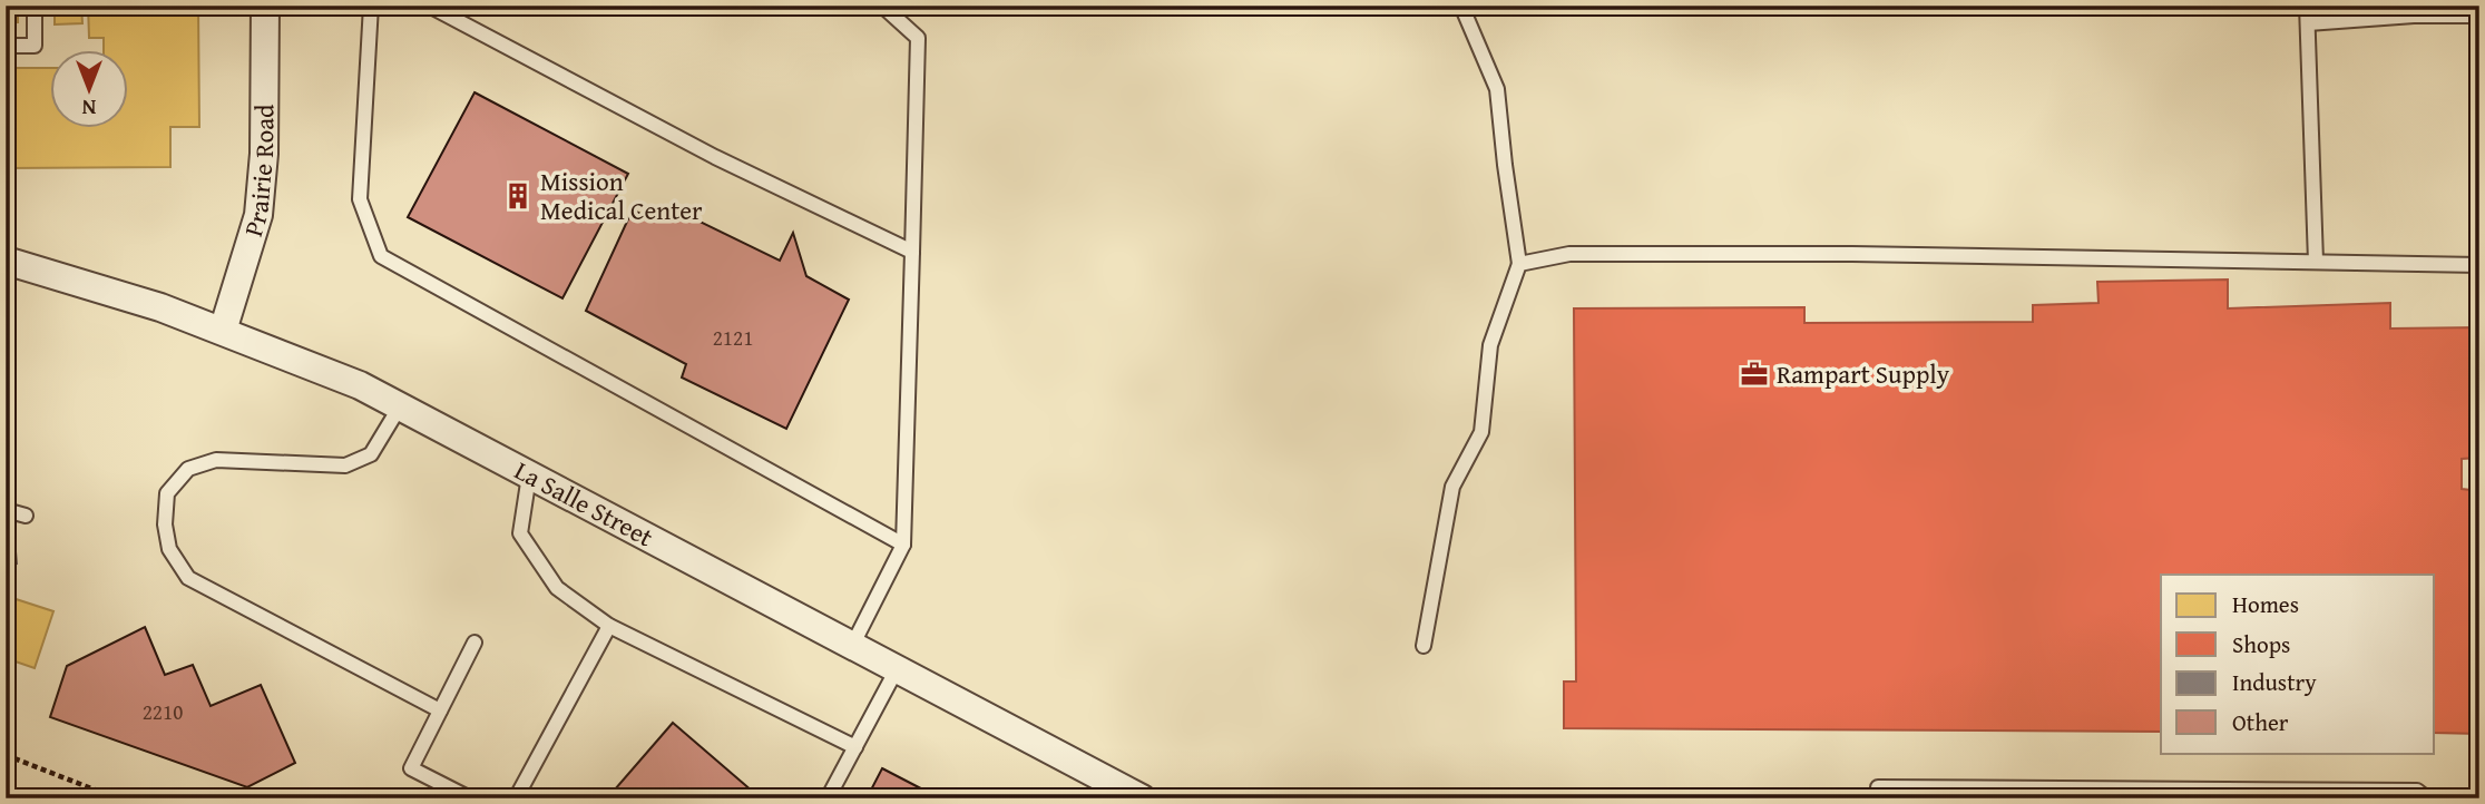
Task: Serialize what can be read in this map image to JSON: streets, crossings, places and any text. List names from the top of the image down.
{
  "streets": {
    "street": ["Prairie Road", "La Salle Street"]
  },
  "crossings": [
    ["Prairie Road", "La Salle Street"]
  ],
  "places": {
    "building": ["Mission Medical Center"],
    "office": ["Rampart Supply"]
  },
  "house_numbers": ["2121", "2210"],
  "legend": [
    "Homes",
    "Shops",
    "Industry",
    "Other"
  ],
  "north": "bottom"
}
